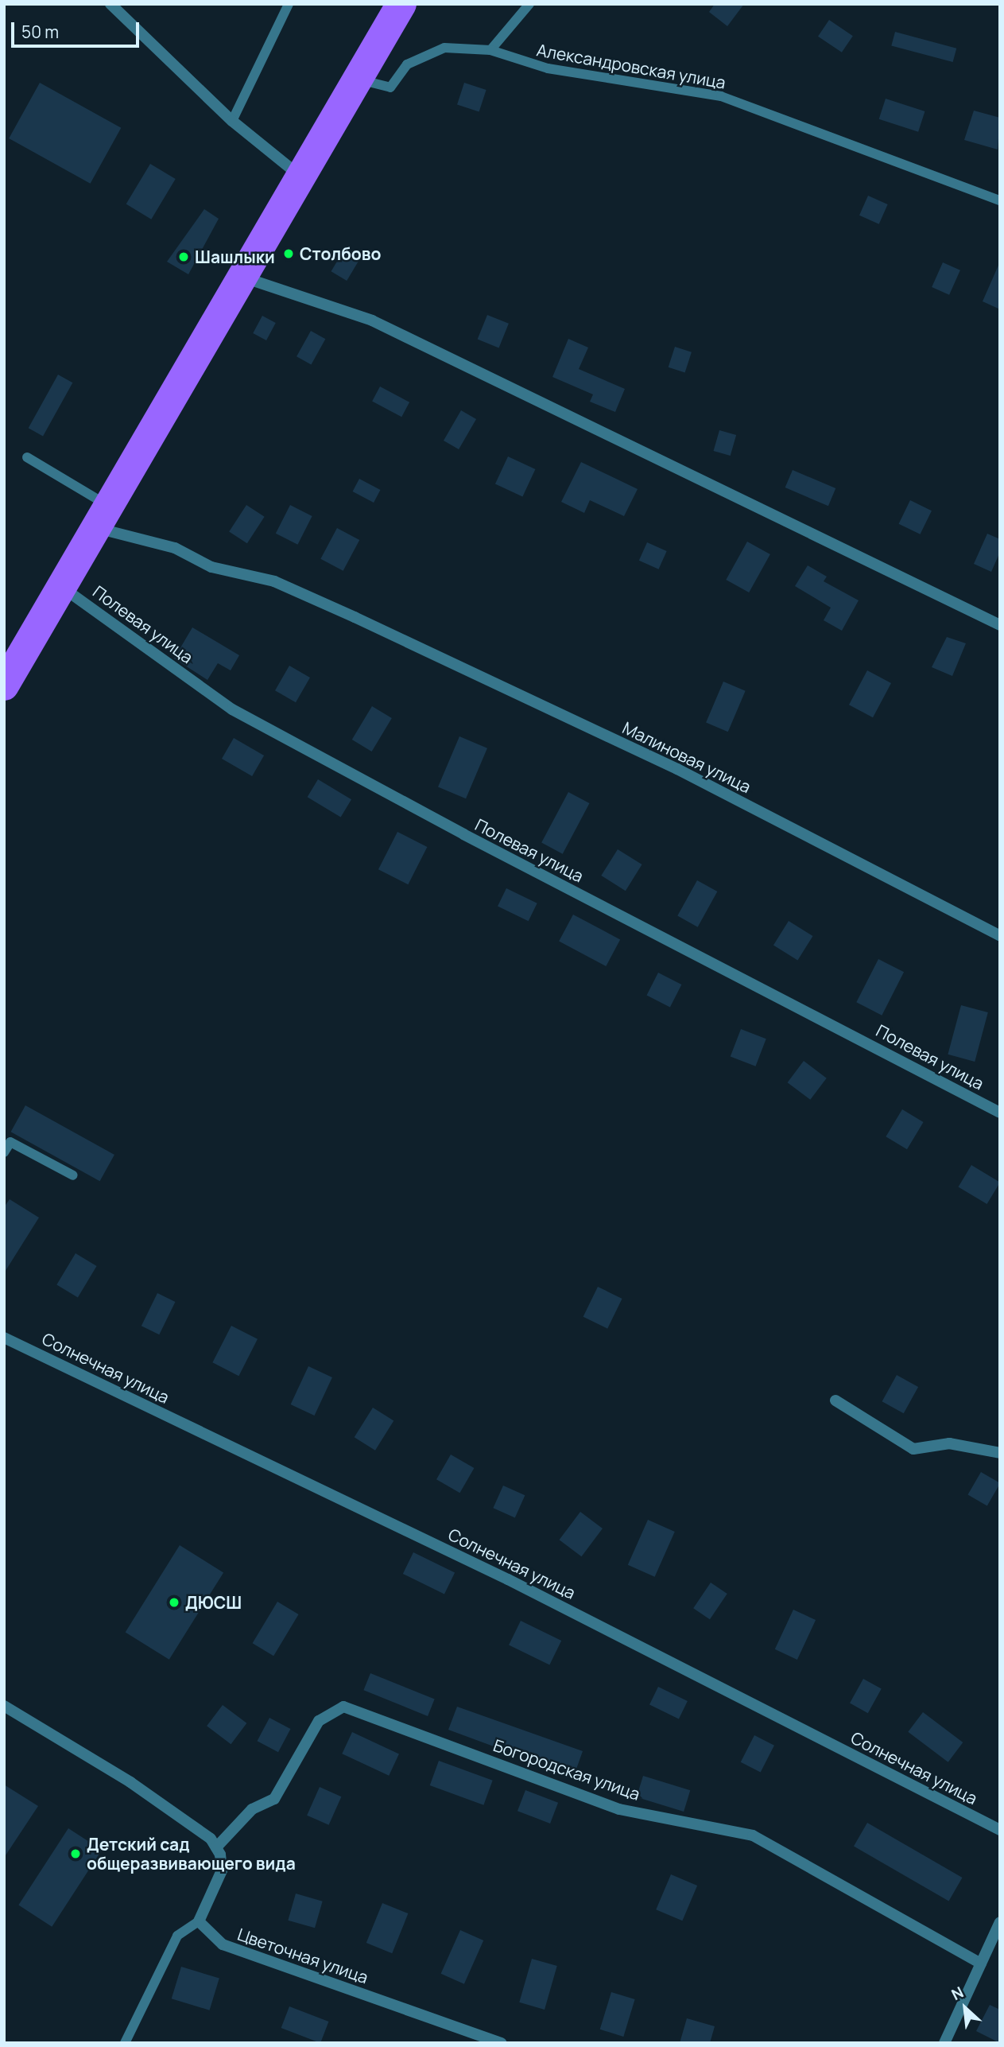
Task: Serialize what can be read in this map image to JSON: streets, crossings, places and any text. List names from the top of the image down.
{
  "streets": {
    "street": [
      "Полевая улица",
      "Малиновая улица",
      "Солнечная улица",
      "Богородская улица",
      "Цветочная улица"
    ],
    "lane": ["Александровская улица"]
  },
  "places": [
    "Столбово",
    "Шашлыки",
    "ДЮСШ",
    "Детский сад общеразвивающего вида"
  ],
  "scale_bar": "50 m",
  "north": "top left"
}
